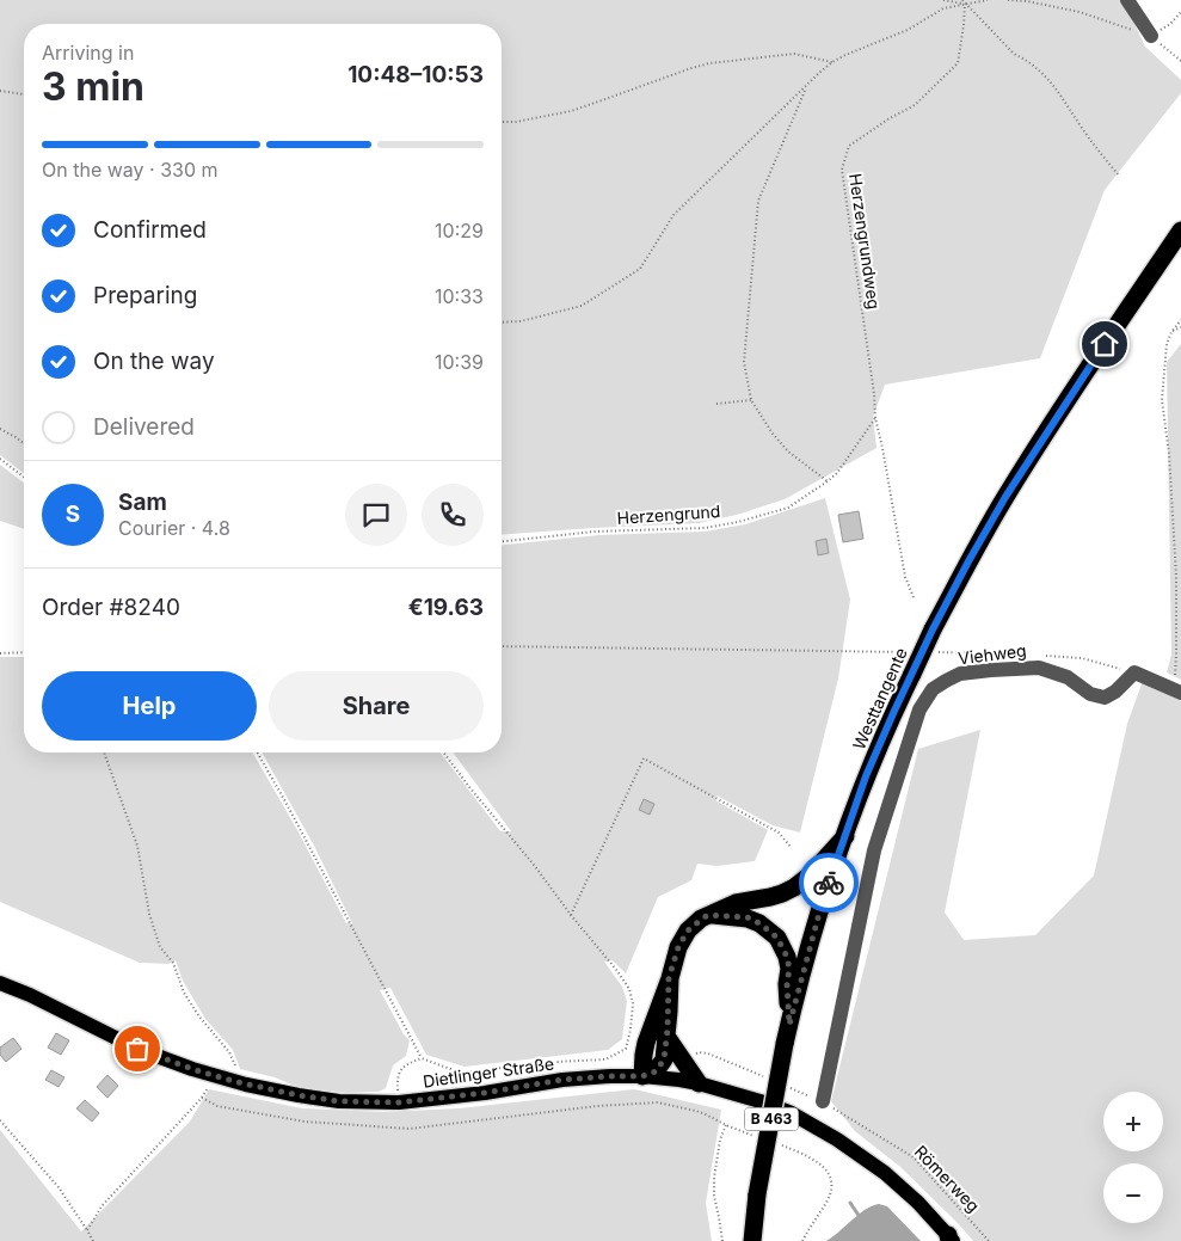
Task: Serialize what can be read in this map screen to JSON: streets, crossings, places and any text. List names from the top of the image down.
{
  "streets": {
    "highway": ["Westtangente", "B 463"],
    "main road": ["Dietlinger Straße"],
    "street": ["Viehweg"],
    "path": ["Herzengrundweg", "Herzengrund", "Römerweg"]
  },
  "crossings": [
    ["Herzengrundweg", "Herzengrund"],
    ["Viehweg", "Römerweg"],
    ["Westtangente", "B 463"],
    ["Dietlinger Straße", "B 463"]
  ],
  "page": {
    "heading": ["3 min", "Arriving in", "10:48–10:53"],
    "panel": [
      "Sam",
      "Courier · 4.8",
      "Order #8240",
      "€19.63"
    ],
    "bar": "On the way · 330 m",
    "list": [
      ["Confirmed", "10:29"],
      ["Preparing", "10:33"],
      ["On the way", "10:39"],
      "Delivered"
    ],
    "round": "S",
    "buttons": ["Help", "Share"],
    "map_buttons": ["+", "−"]
  }
}
